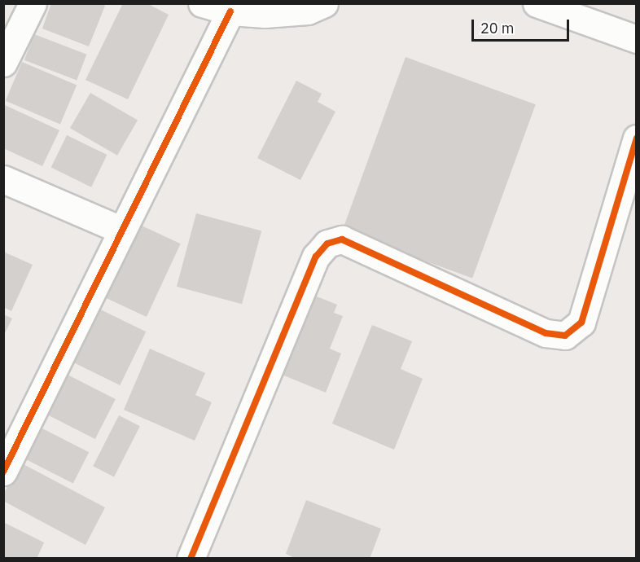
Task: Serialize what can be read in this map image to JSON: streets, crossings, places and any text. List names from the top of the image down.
{
  "scale_bar": "20 m"
}
